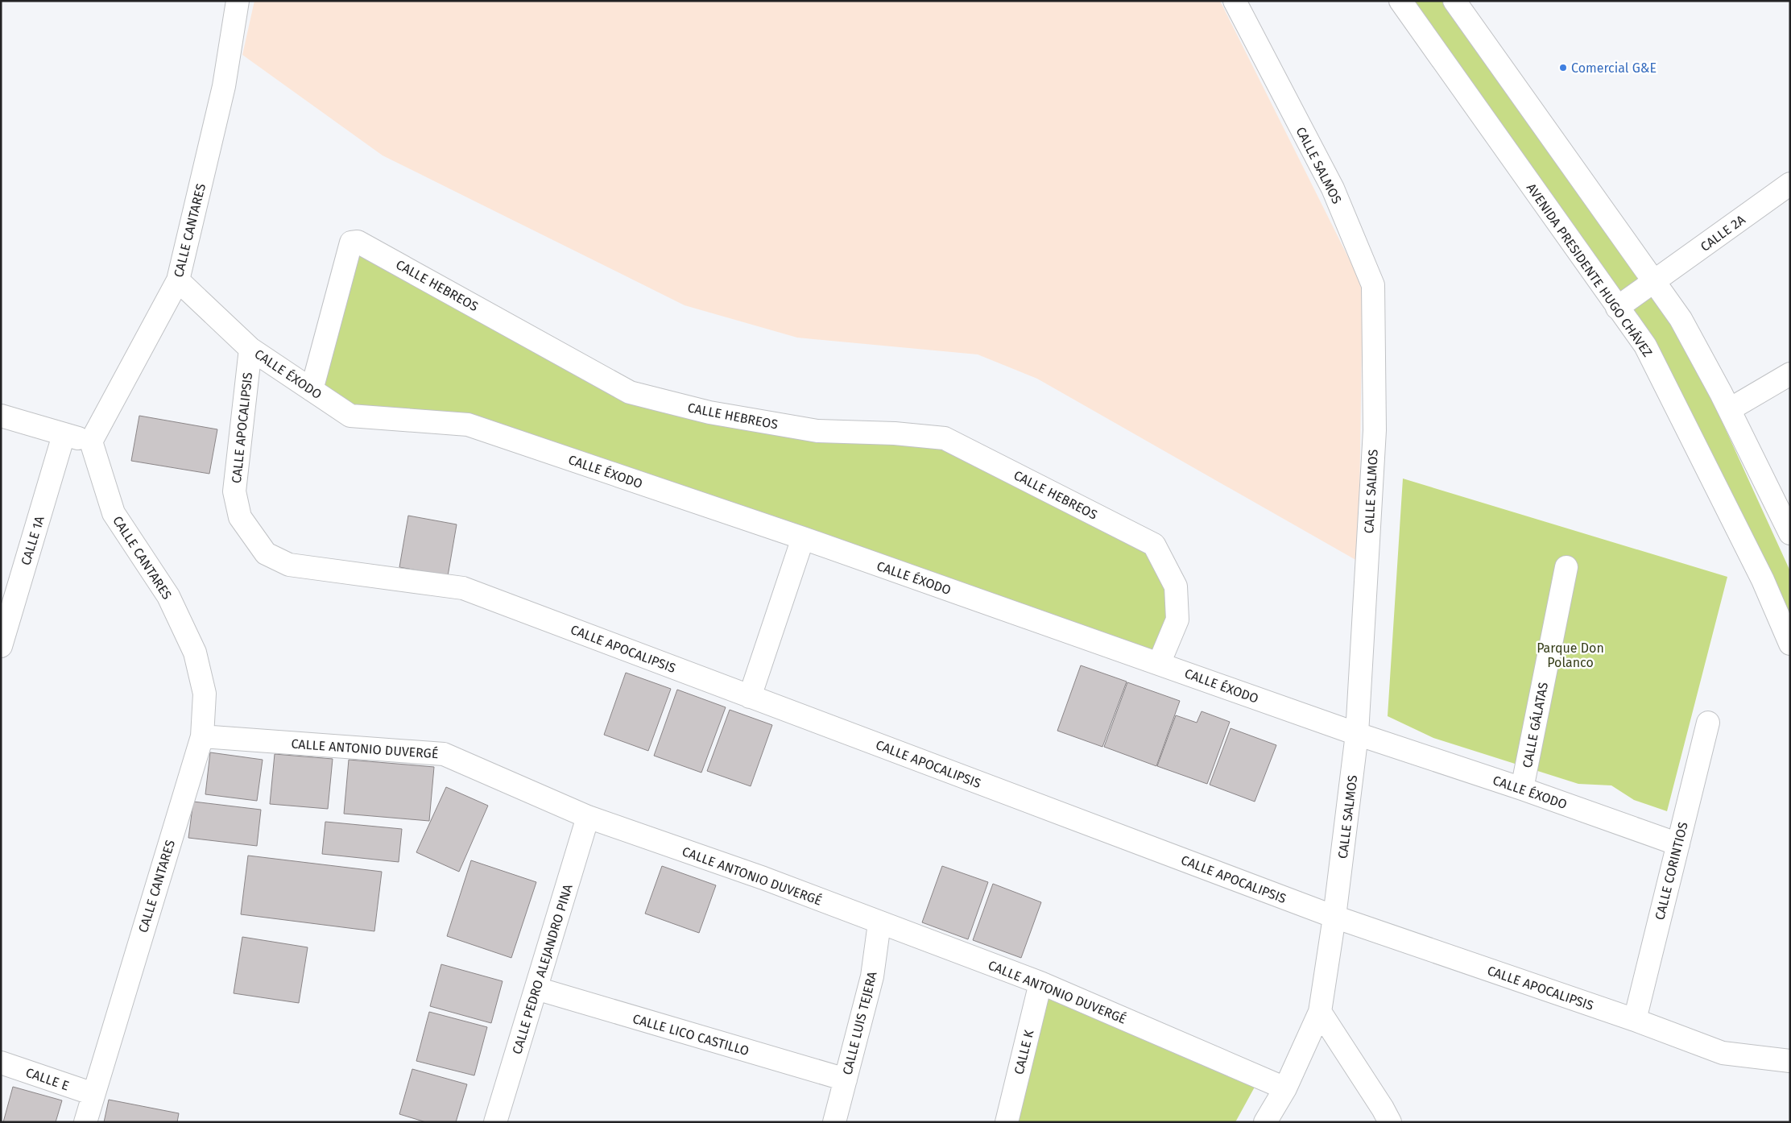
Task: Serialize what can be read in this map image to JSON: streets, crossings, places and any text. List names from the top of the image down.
{
  "streets": {
    "street": [
      "CALLE SALMOS",
      "CALLE CANTARES",
      "CALLE 2A",
      "AVENIDA PRESIDENTE HUGO CHÁVEZ",
      "CALLE HEBREOS",
      "CALLE ÉXODO",
      "CALLE APOCALIPSIS",
      "CALLE 1A",
      "CALLE GÁLATAS",
      "CALLE ANTONIO DUVERGÉ",
      "CALLE CORINTIOS",
      "CALLE PEDRO ALEJANDRO PINA",
      "CALLE LUIS TEJERA",
      "CALLE LICO CASTILLO",
      "CALLE K",
      "CALLE E"
    ]
  },
  "crossings": [
    ["CALLE SALMOS", "CALLE ÉXODO"],
    ["CALLE SALMOS", "CALLE APOCALIPSIS"],
    ["CALLE SALMOS", "CALLE ANTONIO DUVERGÉ"],
    ["CALLE CANTARES", "CALLE ÉXODO"],
    ["CALLE CANTARES", "CALLE ANTONIO DUVERGÉ"],
    ["CALLE CANTARES", "CALLE E"],
    ["CALLE 2A", "AVENIDA PRESIDENTE HUGO CHÁVEZ"],
    ["CALLE HEBREOS", "CALLE ÉXODO"],
    ["CALLE ÉXODO", "CALLE APOCALIPSIS"],
    ["CALLE ÉXODO", "CALLE GÁLATAS"],
    ["CALLE ÉXODO", "CALLE CORINTIOS"],
    ["CALLE APOCALIPSIS", "CALLE CORINTIOS"],
    ["CALLE ANTONIO DUVERGÉ", "CALLE PEDRO ALEJANDRO PINA"],
    ["CALLE ANTONIO DUVERGÉ", "CALLE LUIS TEJERA"],
    ["CALLE ANTONIO DUVERGÉ", "CALLE K"],
    ["CALLE PEDRO ALEJANDRO PINA", "CALLE LICO CASTILLO"],
    ["CALLE LUIS TEJERA", "CALLE LICO CASTILLO"]
  ],
  "parks": ["Parque Don Polanco"],
  "places": ["Comercial G&E"]
}
